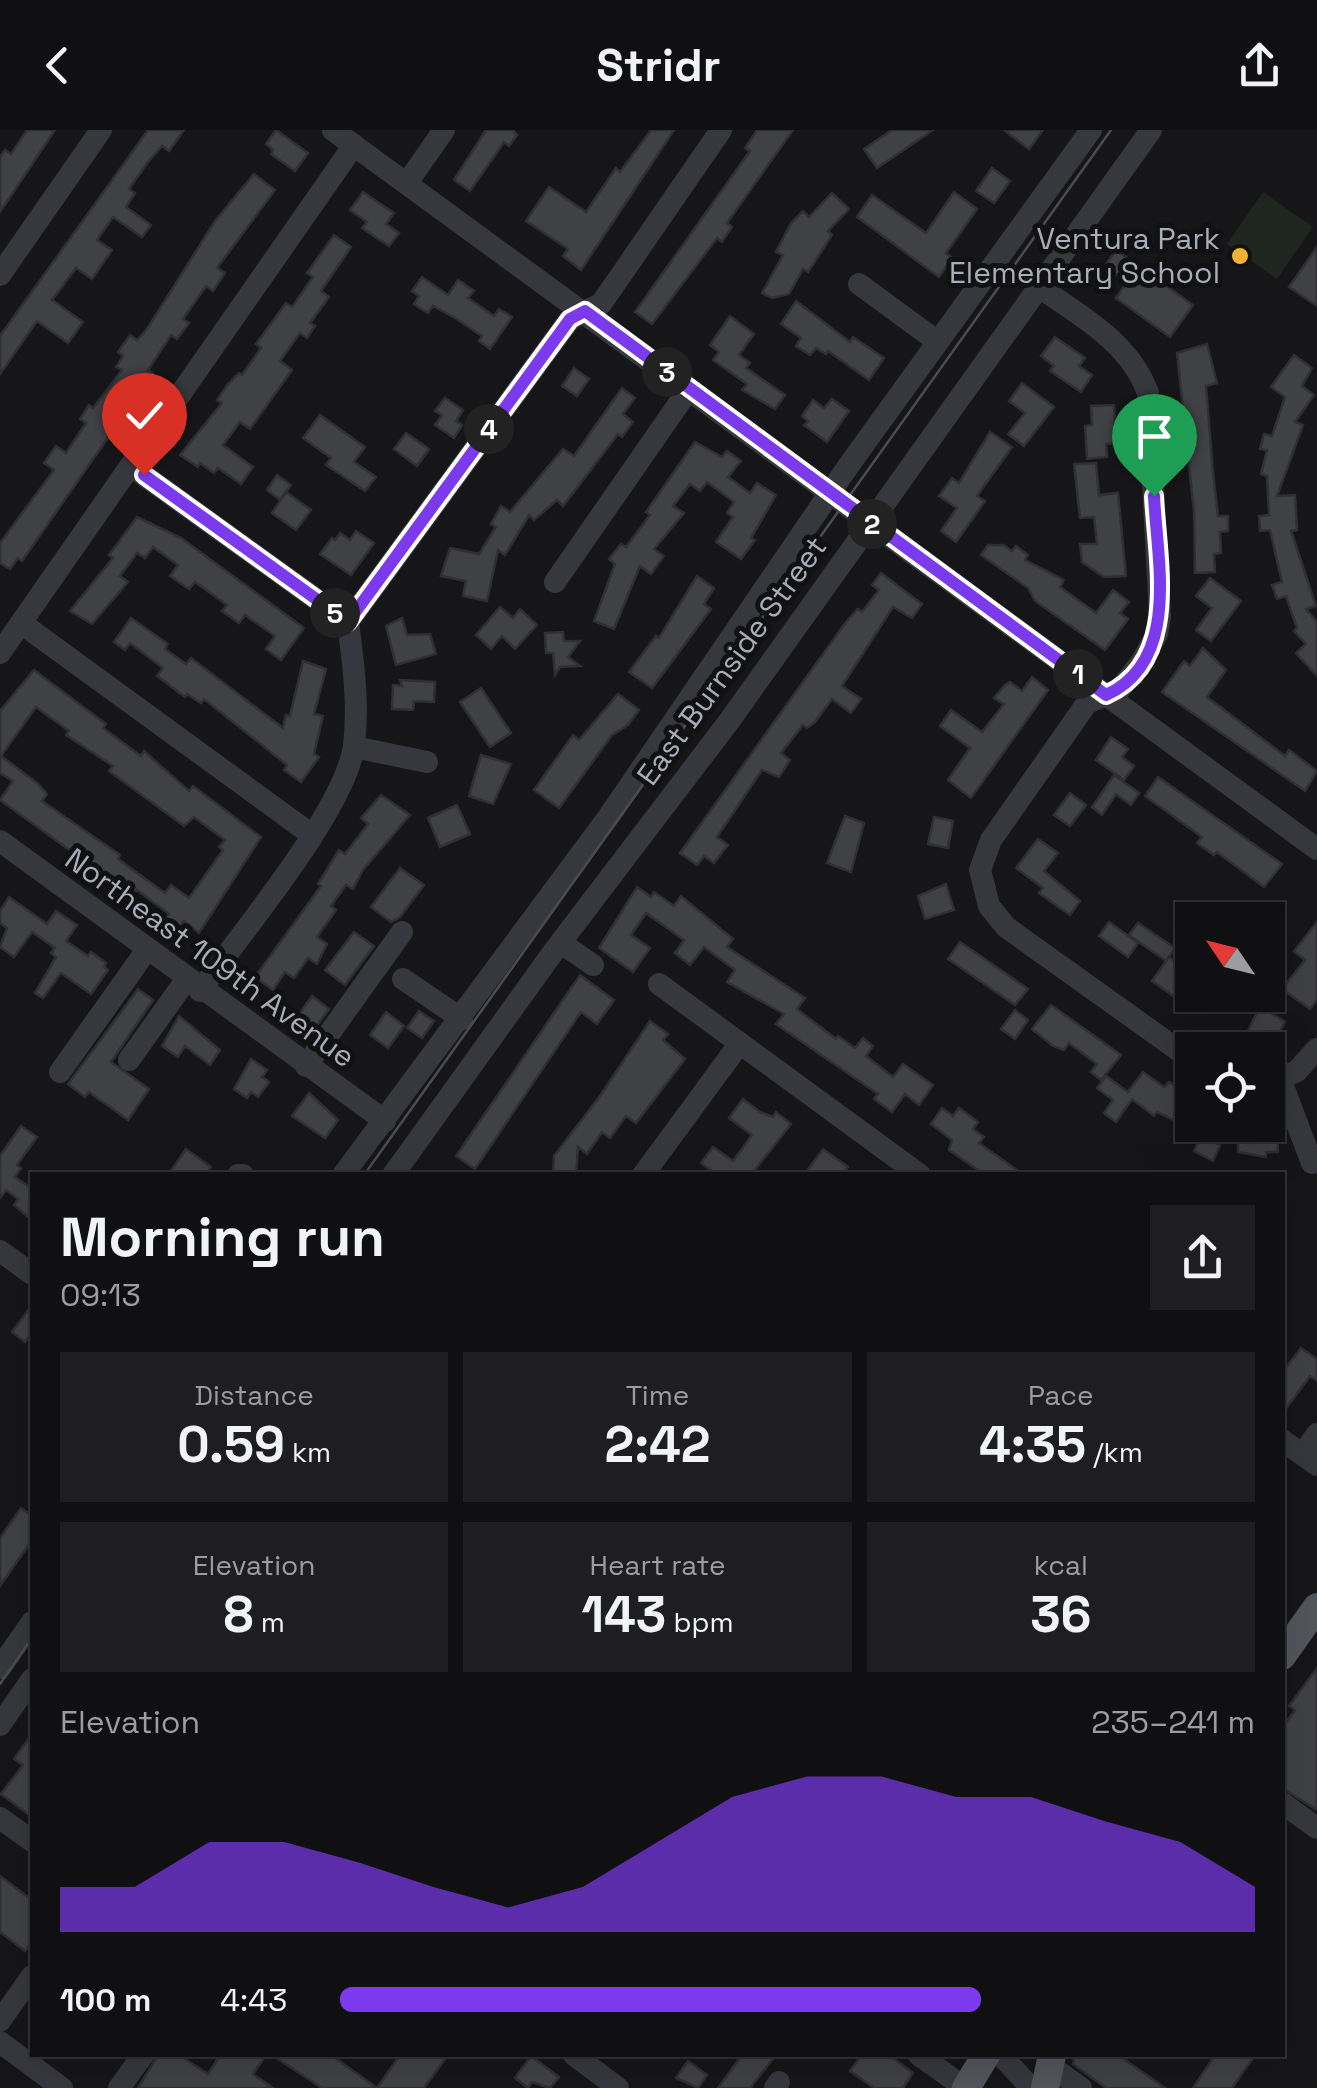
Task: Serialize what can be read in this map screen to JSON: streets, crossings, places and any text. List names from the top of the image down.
{
  "streets": {
    "street": ["East Burnside Street", "Northeast 109th Avenue"]
  },
  "crossings": [
    ["East Burnside Street", "Northeast 109th Avenue"]
  ],
  "places": ["Ventura Park Elementary School"],
  "north": "top left",
  "page": {
    "header": "Stridr",
    "pins": [
      "3",
      "4",
      "2",
      "5",
      "1"
    ],
    "heading": ["Morning run", "09:13"],
    "stats": [
      ["Distance", "0.59 km"],
      ["Time", "2:42"],
      ["Pace", "4:35 /km"],
      ["Elevation", "8 m"],
      ["Heart rate", "143 bpm"],
      ["kcal", "36"]
    ],
    "chart": ["Elevation", "235–241 m"],
    "list": [
      {
        "name": "100 m",
        "note": "4:43"
      }
    ]
  }
}
